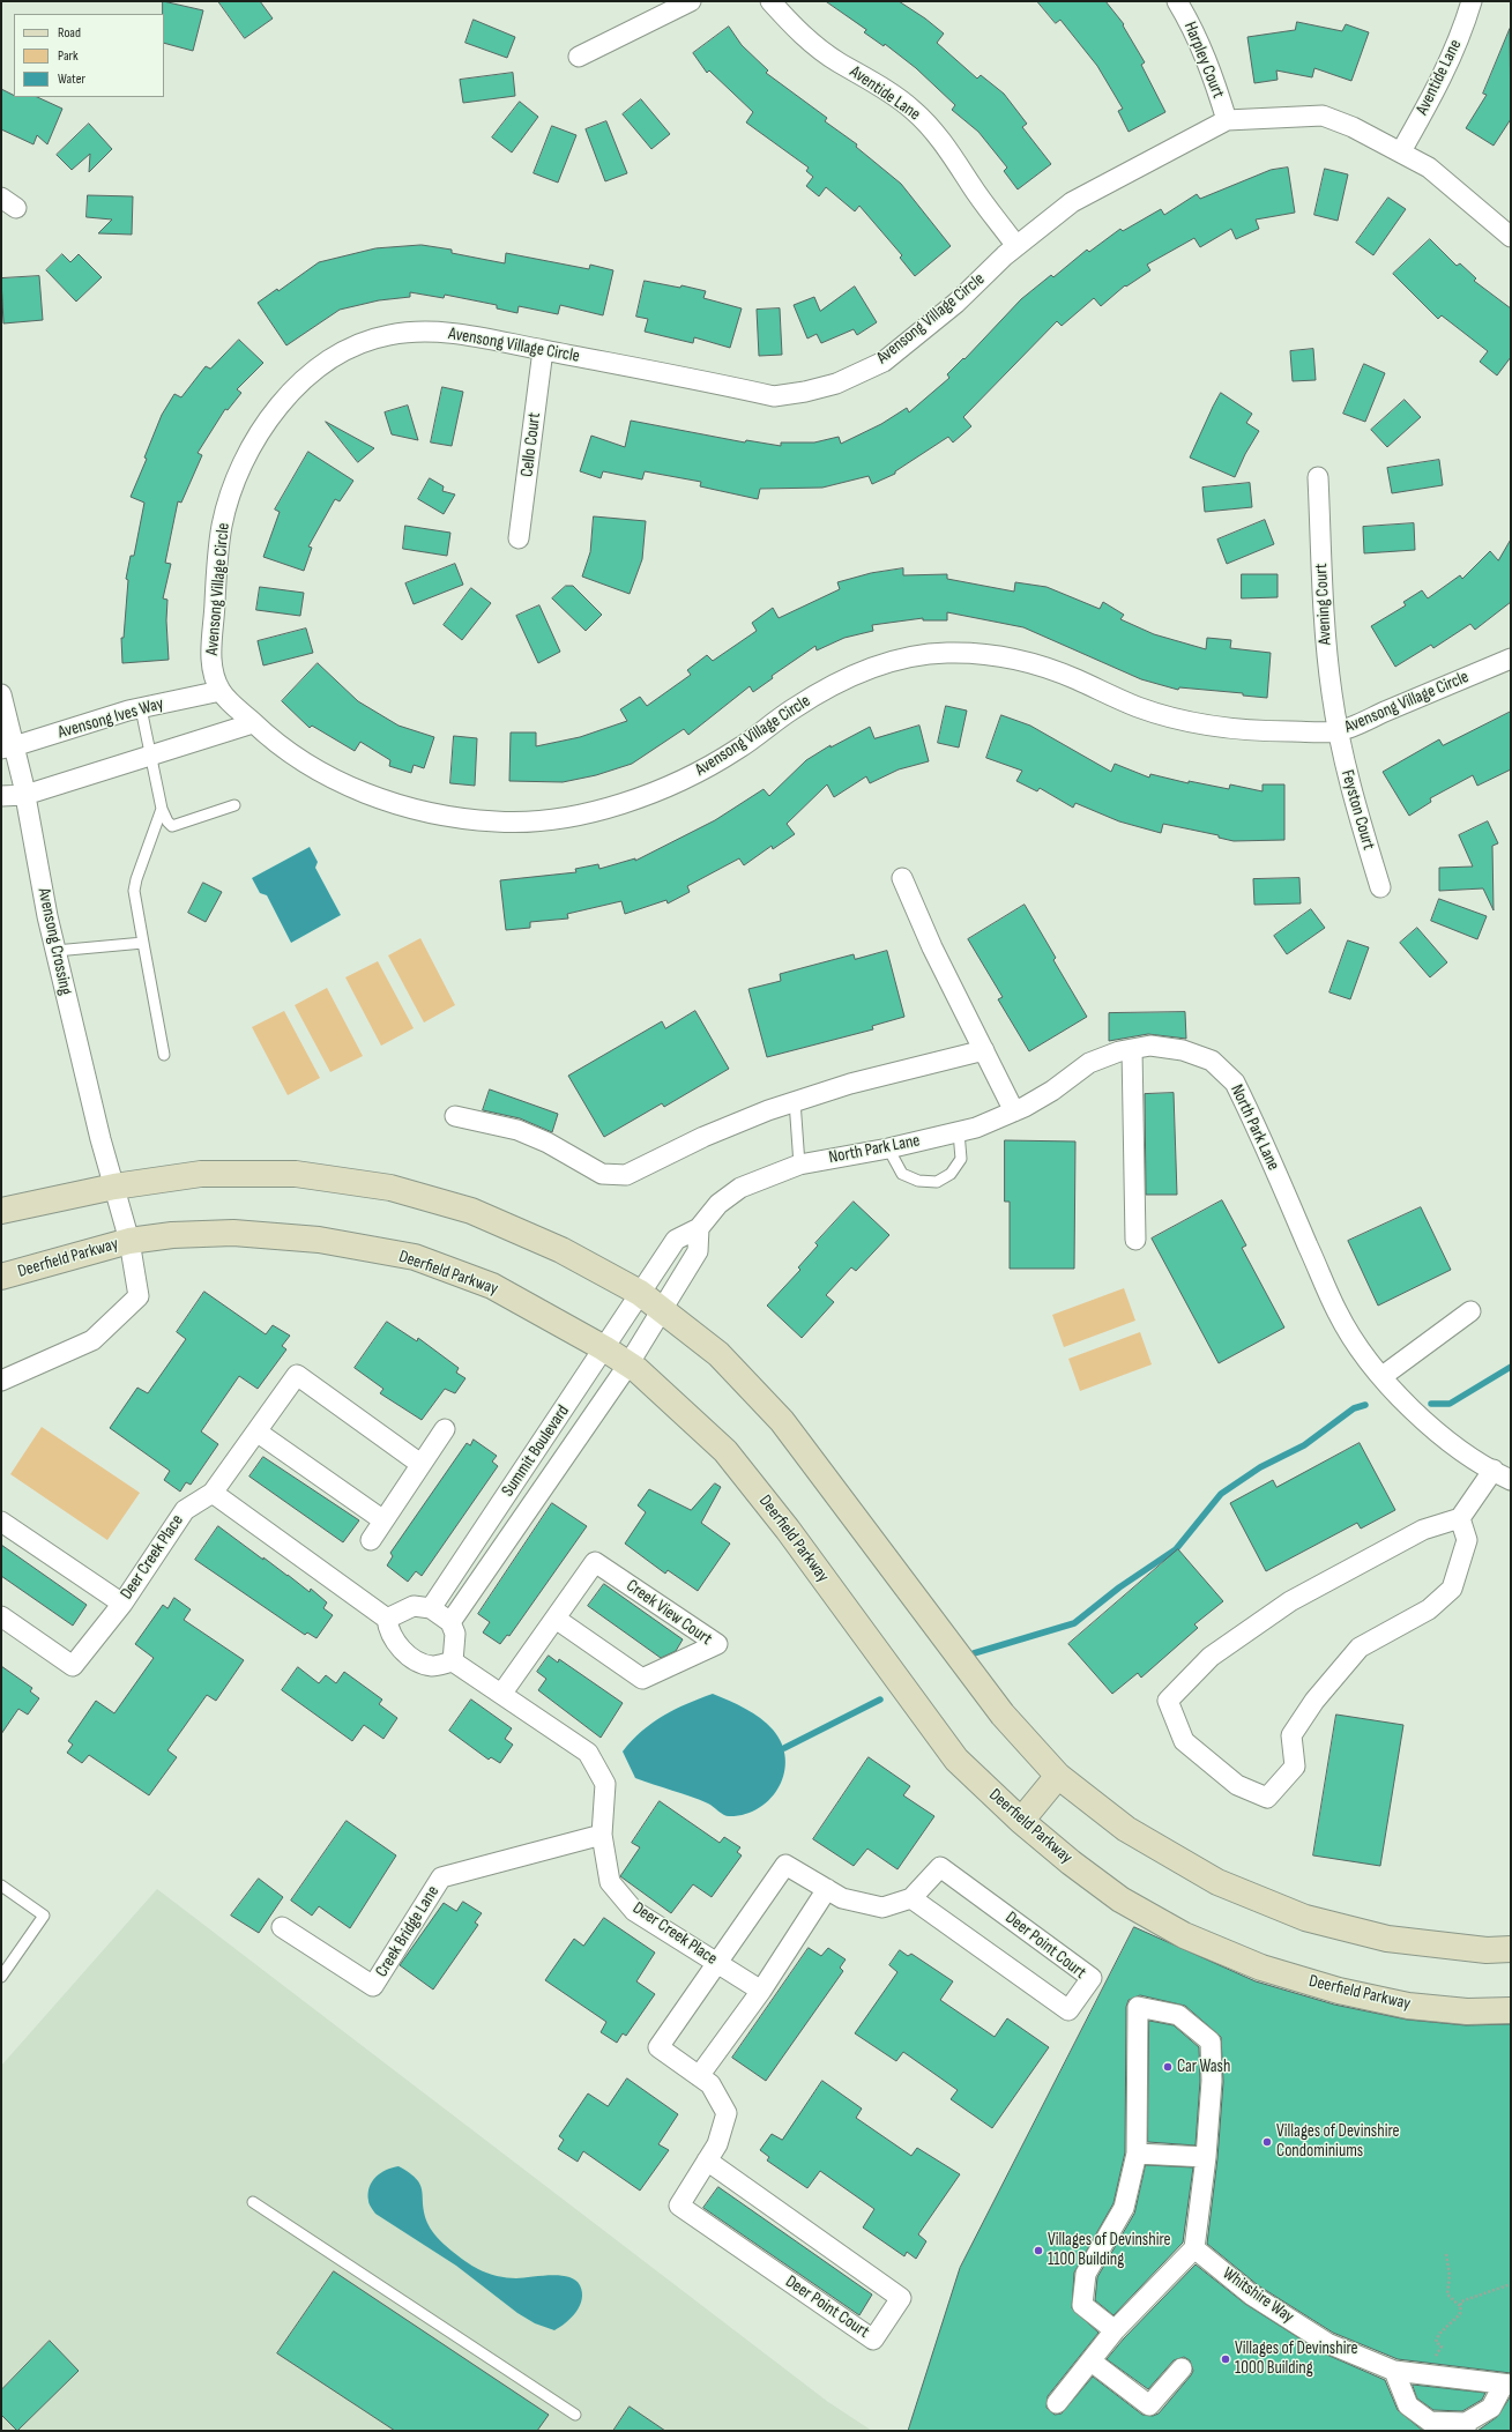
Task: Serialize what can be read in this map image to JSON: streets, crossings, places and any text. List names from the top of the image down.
{
  "streets": {
    "main road": ["Deerfield Parkway"],
    "street": [
      "Harpley Court",
      "Aventide Lane",
      "Avensong Village Circle",
      "Cello Court",
      "Avening Court",
      "Avensong Ives Way",
      "Feyston Court",
      "Avensong Crossing",
      "North Park Lane",
      "Summit Boulevard",
      "Deer Creek Place",
      "Creek View Court",
      "Creek Bridge Lane",
      "Deer Point Court",
      "Whitshire Way"
    ]
  },
  "crossings": [
    ["Harpley Court", "Avensong Village Circle"],
    ["Aventide Lane", "Avensong Village Circle"],
    ["Avensong Village Circle", "Cello Court"],
    ["Avensong Village Circle", "Avening Court"],
    ["Avensong Village Circle", "Avensong Ives Way"],
    ["Avensong Village Circle", "Feyston Court"],
    ["Avening Court", "Feyston Court"],
    ["Avensong Ives Way", "Avensong Crossing"],
    ["North Park Lane", "Summit Boulevard"],
    ["Deerfield Parkway", "Summit Boulevard"],
    ["Summit Boulevard", "Deer Creek Place"],
    ["Deer Creek Place", "Creek View Court"],
    ["Deer Creek Place", "Creek Bridge Lane"],
    ["Deer Creek Place", "Deer Point Court"]
  ],
  "places": [
    "Car Wash",
    "Villages of Devinshire Condominiums",
    "Villages of Devinshire 1100 Building",
    "Villages of Devinshire 1000 Building"
  ],
  "legend": ["Road", "Park", "Water"]
}
